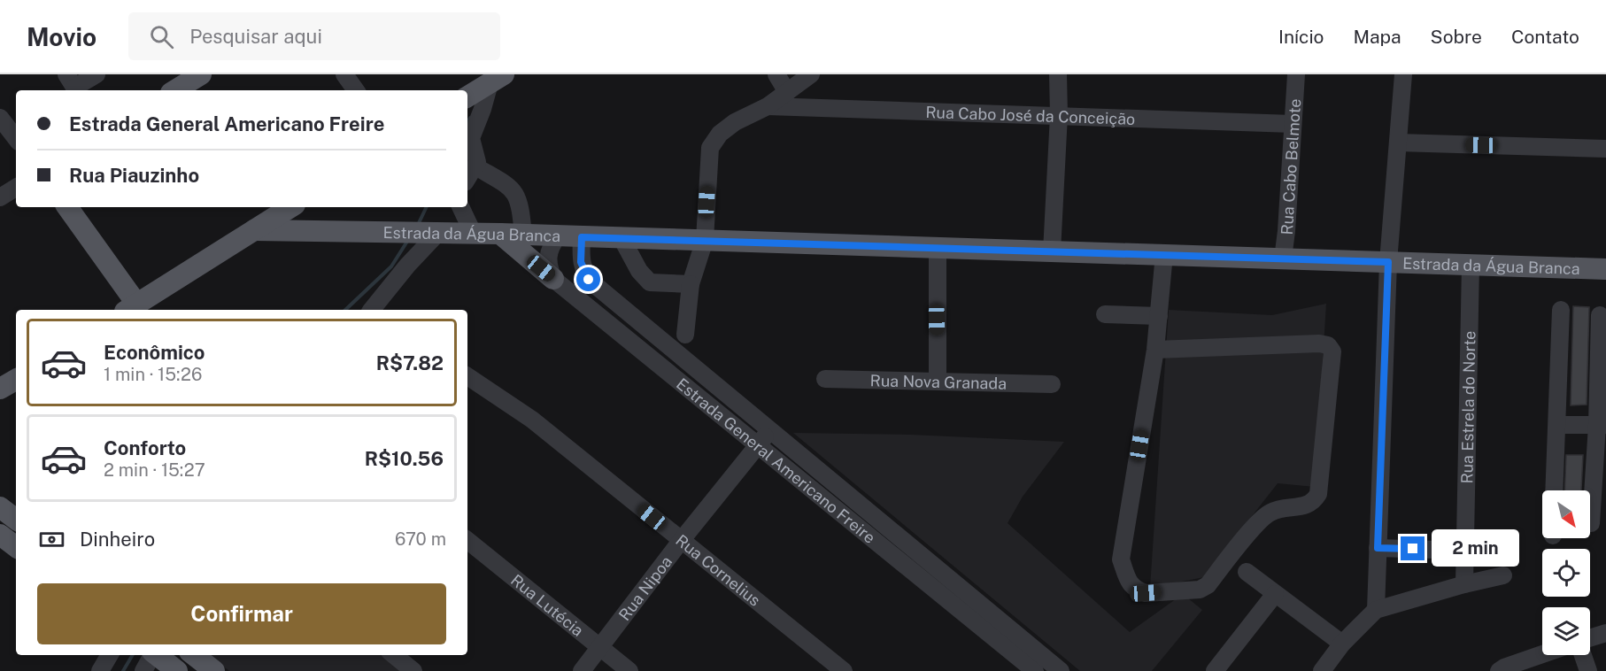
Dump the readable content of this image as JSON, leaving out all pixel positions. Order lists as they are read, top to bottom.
{
  "streets": {
    "main road": ["Estrada da Água Branca"],
    "street": [
      "Rua Cabo José da Conceição",
      "Rua Cabo Belmote",
      "Rua Nova Granada",
      "Rua Estrela do Norte",
      "Estrada General Americano Freire",
      "Rua Cornelius",
      "Rua Nipoa",
      "Rua Lutécia"
    ]
  },
  "crossings": [
    ["Rua Cabo José da Conceição", "Rua Cabo Belmote"],
    ["Rua Cabo Belmote", "Estrada da Água Branca"],
    ["Estrada da Água Branca", "Rua Estrela do Norte"],
    ["Estrada da Água Branca", "Estrada General Americano Freire"],
    ["Estrada General Americano Freire", "Rua Nipoa"],
    ["Rua Cornelius", "Rua Nipoa"],
    ["Rua Nipoa", "Rua Lutécia"]
  ],
  "north": "bottom right",
  "page": {
    "header": "Movio",
    "search": "Pesquisar aqui",
    "nav": [
      "Início",
      "Mapa",
      "Sobre",
      "Contato"
    ],
    "banner": ["Estrada General Americano Freire", "Rua Piauzinho"],
    "list": [
      {
        "name": "Econômico",
        "note": "1 min · 15:26",
        "value": "R$7.82"
      },
      {
        "name": "Conforto",
        "note": "2 min · 15:27",
        "value": "R$10.56"
      }
    ],
    "pay": ["Dinheiro", "670 m"],
    "bubble": "2 min",
    "buttons": "Confirmar"
  }
}
